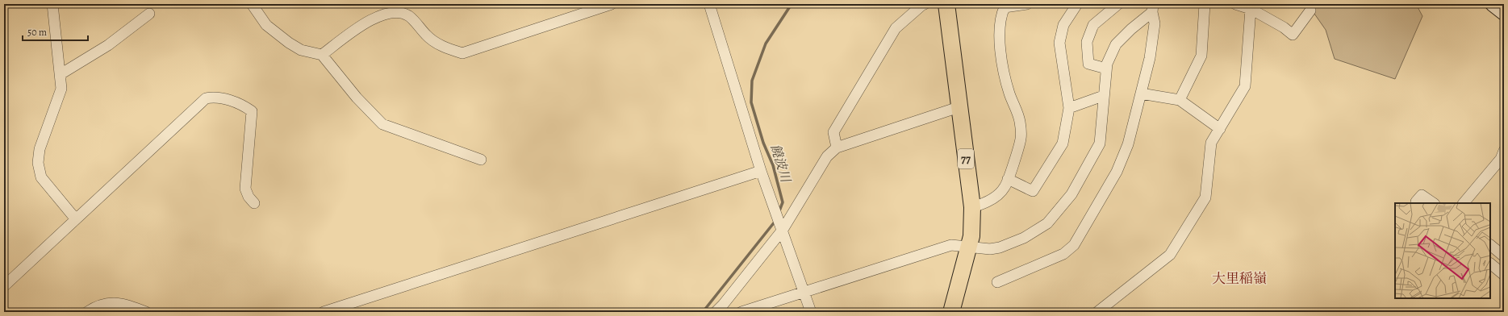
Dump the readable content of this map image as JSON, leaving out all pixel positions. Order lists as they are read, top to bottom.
{
  "streets": {
    "main road": ["77"]
  },
  "districts": ["大里稲嶺"],
  "water": ["饒波川"],
  "scale_bar": "50 m"
}
